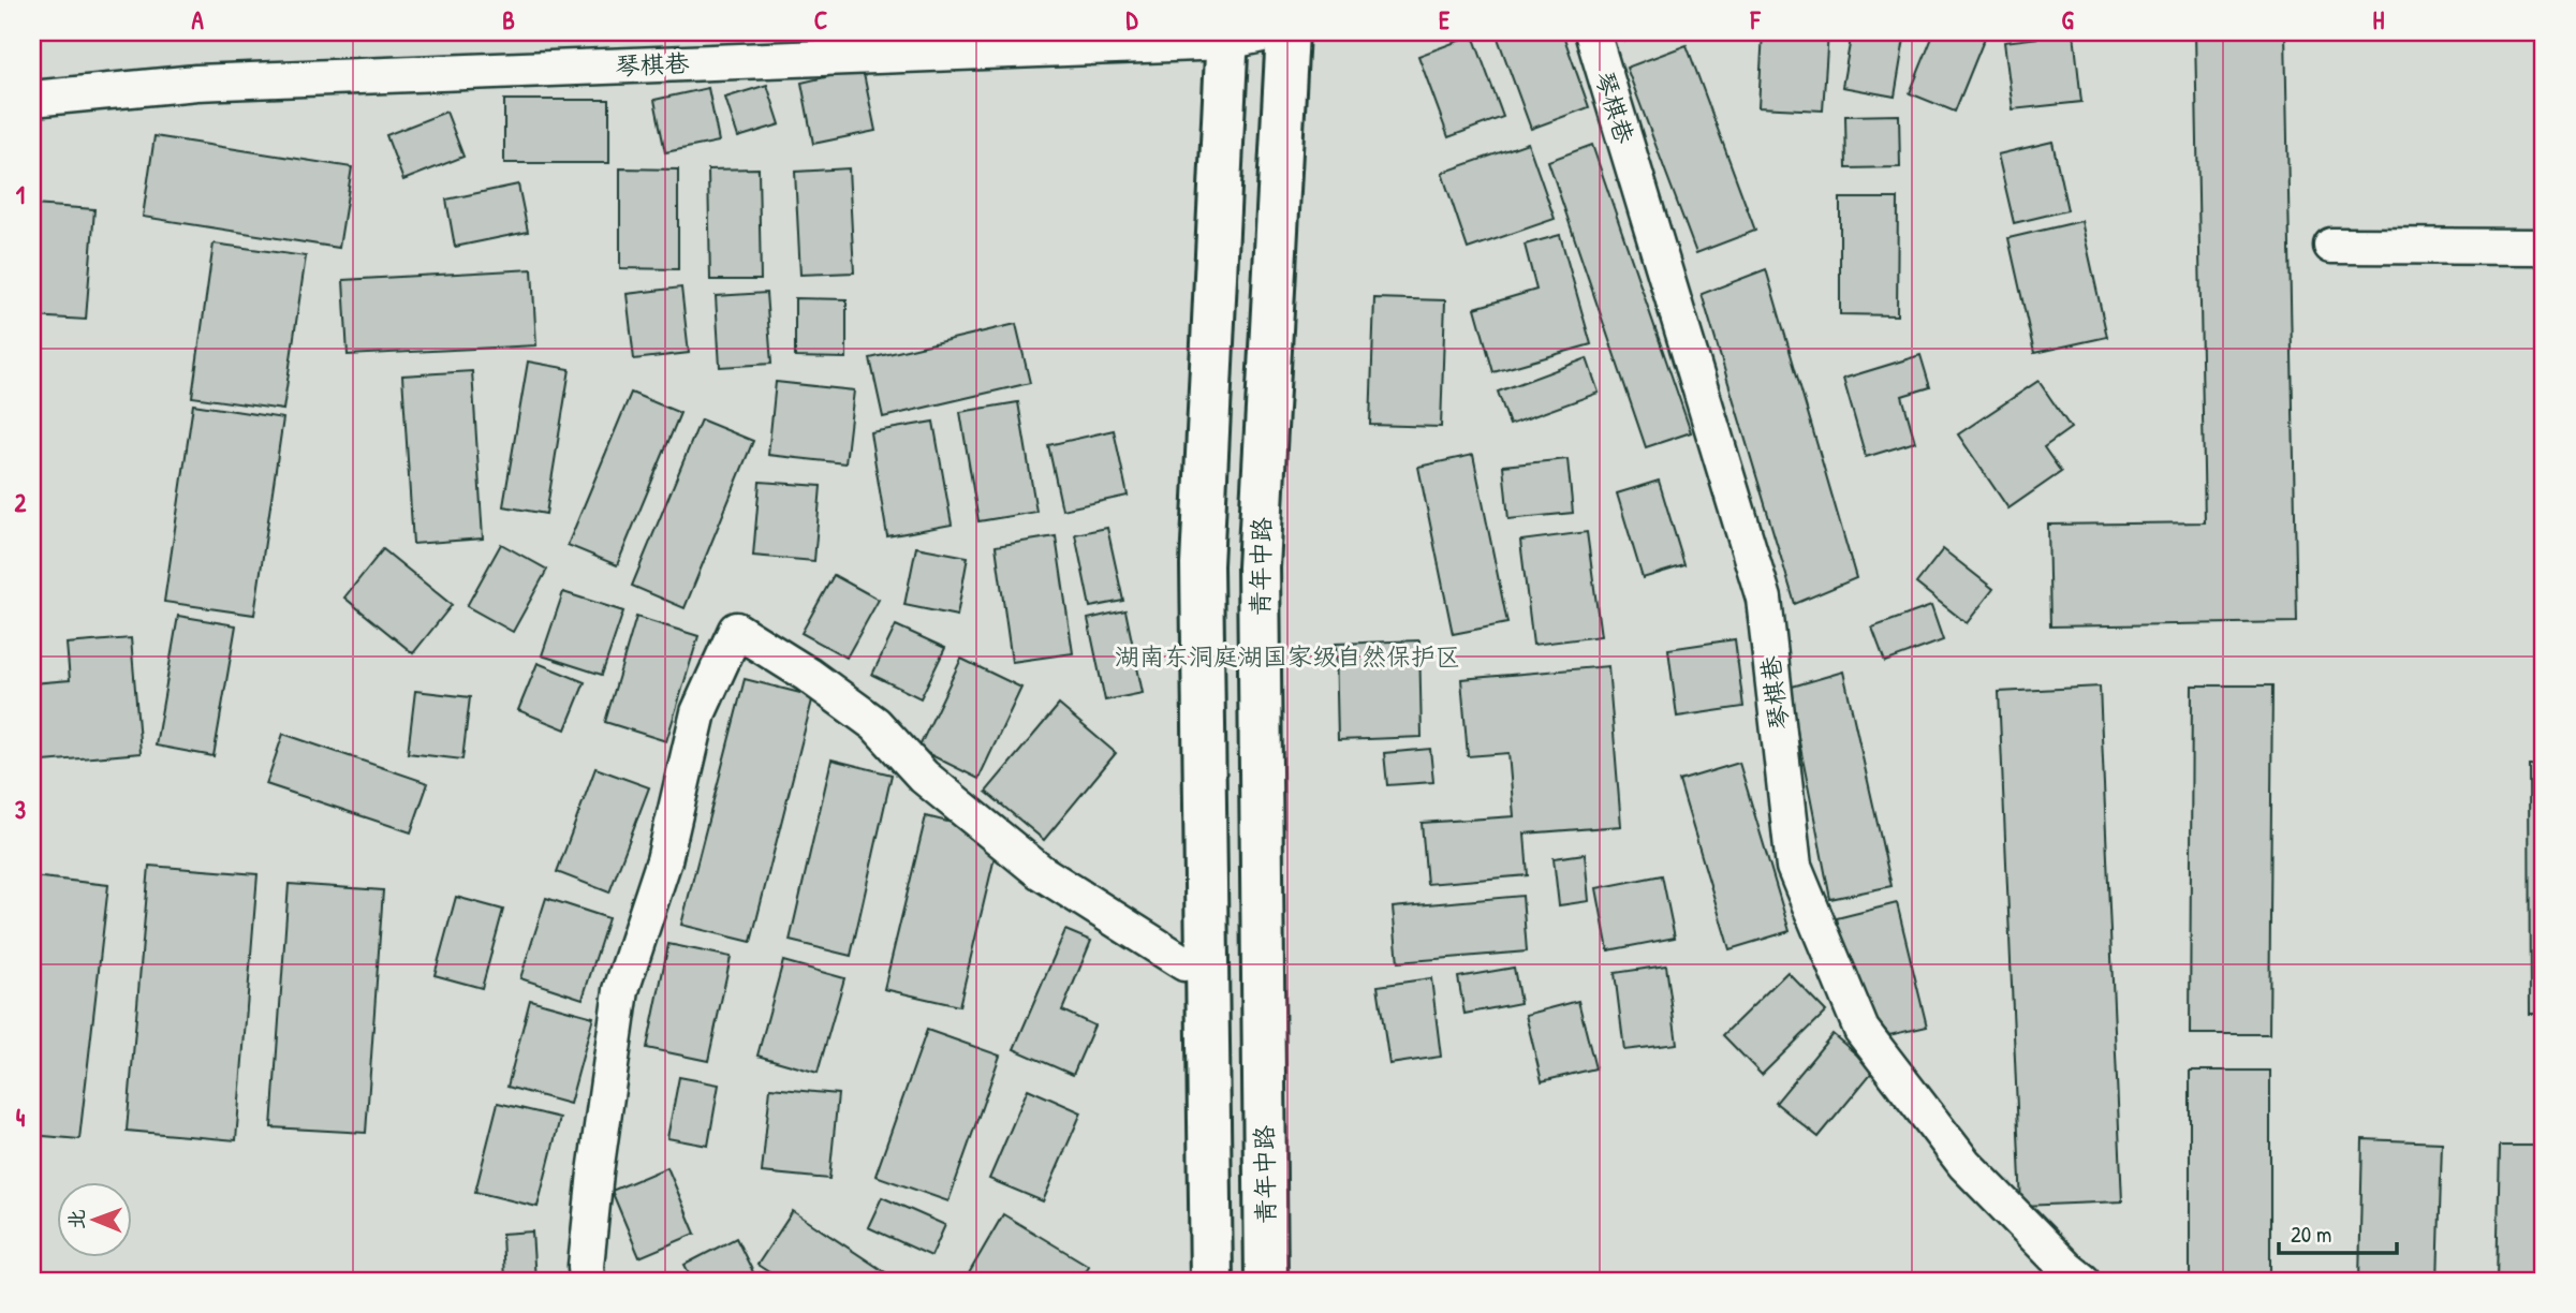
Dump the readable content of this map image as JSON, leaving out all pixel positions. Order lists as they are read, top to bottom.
{
  "streets": {
    "main road": ["青年中路"],
    "street": ["琴棋巷"]
  },
  "parks": ["湖南东洞庭湖国家级自然保护区"],
  "scale_bar": "20 m",
  "north": "left",
  "grid": {
    "columns": [
      "A",
      "B",
      "C",
      "D",
      "E",
      "F",
      "G",
      "H"
    ],
    "rows": [
      "1",
      "2",
      "3",
      "4"
    ]
  }
}
